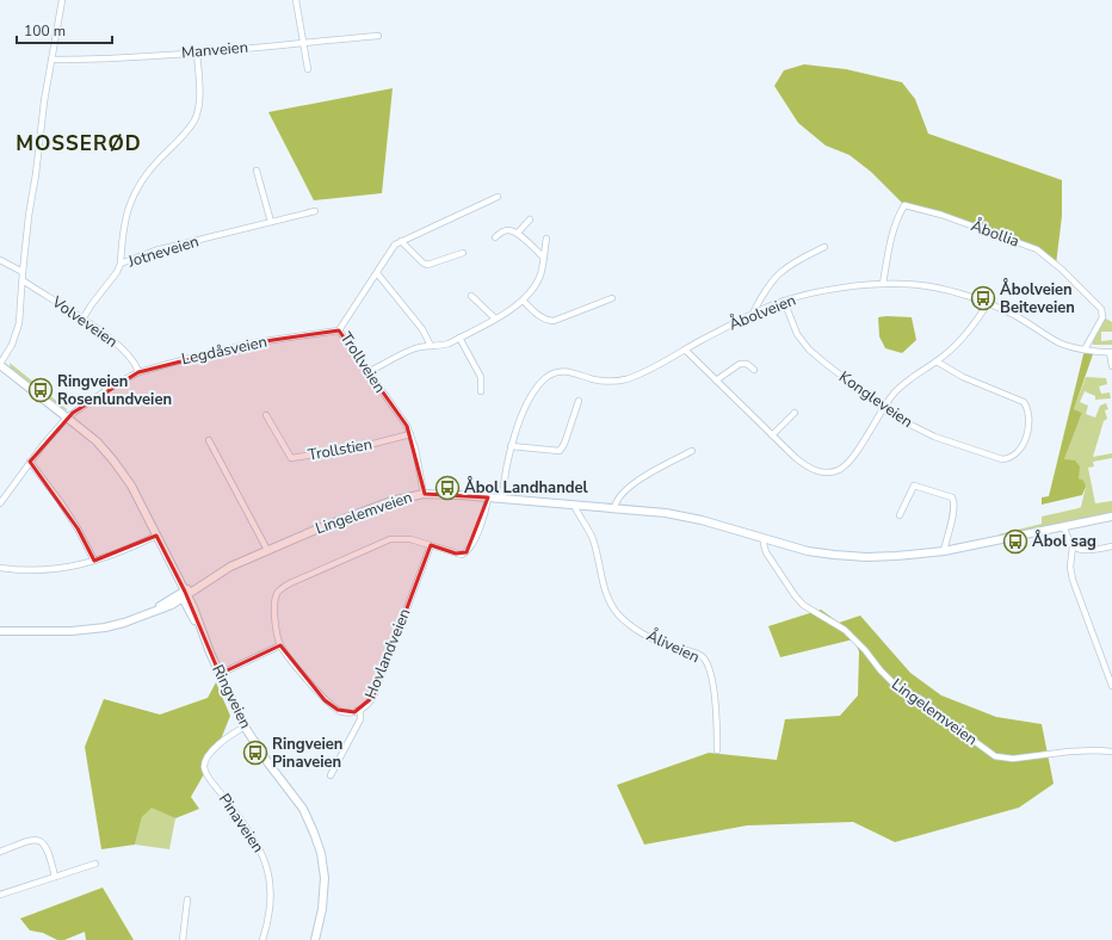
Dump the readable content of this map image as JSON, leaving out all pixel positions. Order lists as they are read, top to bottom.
{
  "streets": {
    "main road": ["Lingelemveien", "Ringveien"],
    "street": [
      "Manveien",
      "Åbollia",
      "Jotneveien",
      "Åbolveien",
      "Volveveien",
      "Legdåsveien",
      "Trollveien",
      "Kongleveien",
      "Trollstien",
      "Åliveien",
      "Hovlandveien",
      "Pinaveien"
    ]
  },
  "crossings": [
    ["Åbollia", "Åbolveien"],
    ["Jotneveien", "Volveveien"],
    ["Åbolveien", "Kongleveien"],
    ["Åbolveien", "Lingelemveien"],
    ["Volveveien", "Legdåsveien"],
    ["Legdåsveien", "Trollveien"],
    ["Legdåsveien", "Ringveien"],
    ["Trollveien", "Trollstien"],
    ["Trollveien", "Lingelemveien"],
    ["Lingelemveien", "Åliveien"],
    ["Lingelemveien", "Hovlandveien"],
    ["Lingelemveien", "Ringveien"],
    ["Ringveien", "Pinaveien"]
  ],
  "districts": ["MOSSERØD"],
  "places": {
    "bus stop": [
      "Åbolveien Beiteveien",
      "Ringveien Rosenlundveien",
      "Åbol Landhandel",
      "Åbol sag",
      "Ringveien Pinaveien"
    ]
  },
  "scale_bar": "100 m"
}
